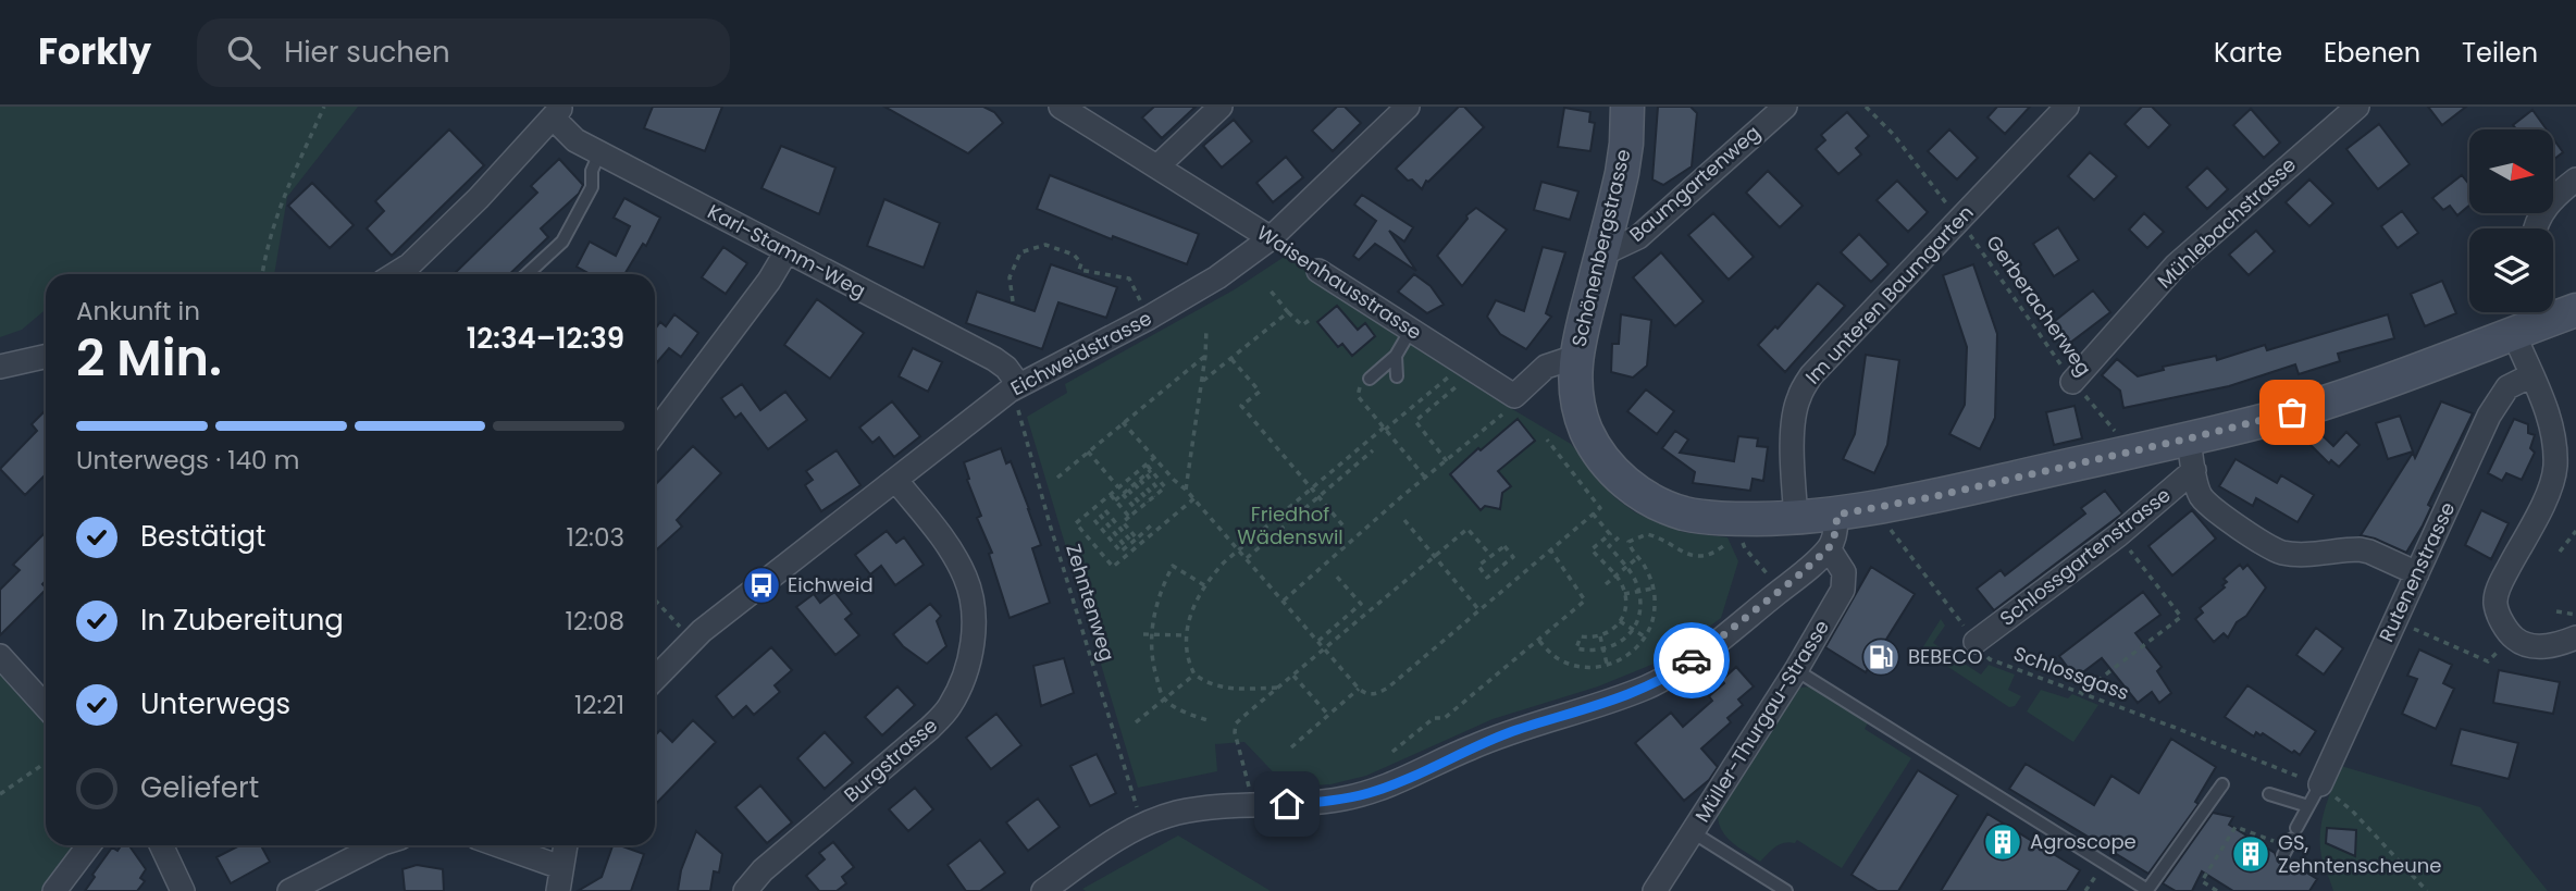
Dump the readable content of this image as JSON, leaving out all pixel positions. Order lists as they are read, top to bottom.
{
  "streets": {
    "street": [
      "Baumgartenweg",
      "Mühlebachstrasse",
      "Schönenbergstrasse",
      "Karl-Stamm-Weg",
      "Waisenhausstrasse",
      "Im unteren Baumgarten",
      "Eichweidstrasse",
      "Schlossgartenstrasse",
      "Rutenenstrasse",
      "Müller-Thurgau-Strasse",
      "Burgstrasse"
    ],
    "path": ["Gerberacherweg", "Zehntenweg", "Schlossgass"]
  },
  "crossings": [
    ["Baumgartenweg", "Schönenbergstrasse"],
    ["Mühlebachstrasse", "Gerberacherweg"],
    ["Schönenbergstrasse", "Im unteren Baumgarten"],
    ["Schönenbergstrasse", "Gerberacherweg"],
    ["Schönenbergstrasse", "Schlossgartenstrasse"],
    ["Schönenbergstrasse", "Schlossgass"],
    ["Karl-Stamm-Weg", "Eichweidstrasse"],
    ["Karl-Stamm-Weg", "Zehntenweg"],
    ["Waisenhausstrasse", "Eichweidstrasse"],
    ["Im unteren Baumgarten", "Gerberacherweg"],
    ["Eichweidstrasse", "Zehntenweg"],
    ["Eichweidstrasse", "Burgstrasse"],
    ["Schlossgartenstrasse", "Schlossgass"],
    ["Rutenenstrasse", "Schlossgass"]
  ],
  "parks": ["Friedhof Wädenswil"],
  "places": {
    "bus stop": ["Eichweid"],
    "fuel station": ["BEBECO"],
    "building": ["Agroscope", "GS, Zehntenscheune"]
  },
  "north": "right",
  "page": {
    "header": "Forkly",
    "search": "Hier suchen",
    "nav": ["Karte", "Ebenen", "Teilen"],
    "heading": ["2 Min.", "Ankunft in", "12:34–12:39"],
    "bar": "Unterwegs · 140 m",
    "list": [
      ["Bestätigt", "12:03"],
      ["In Zubereitung", "12:08"],
      ["Unterwegs", "12:21"],
      "Geliefert"
    ]
  }
}
